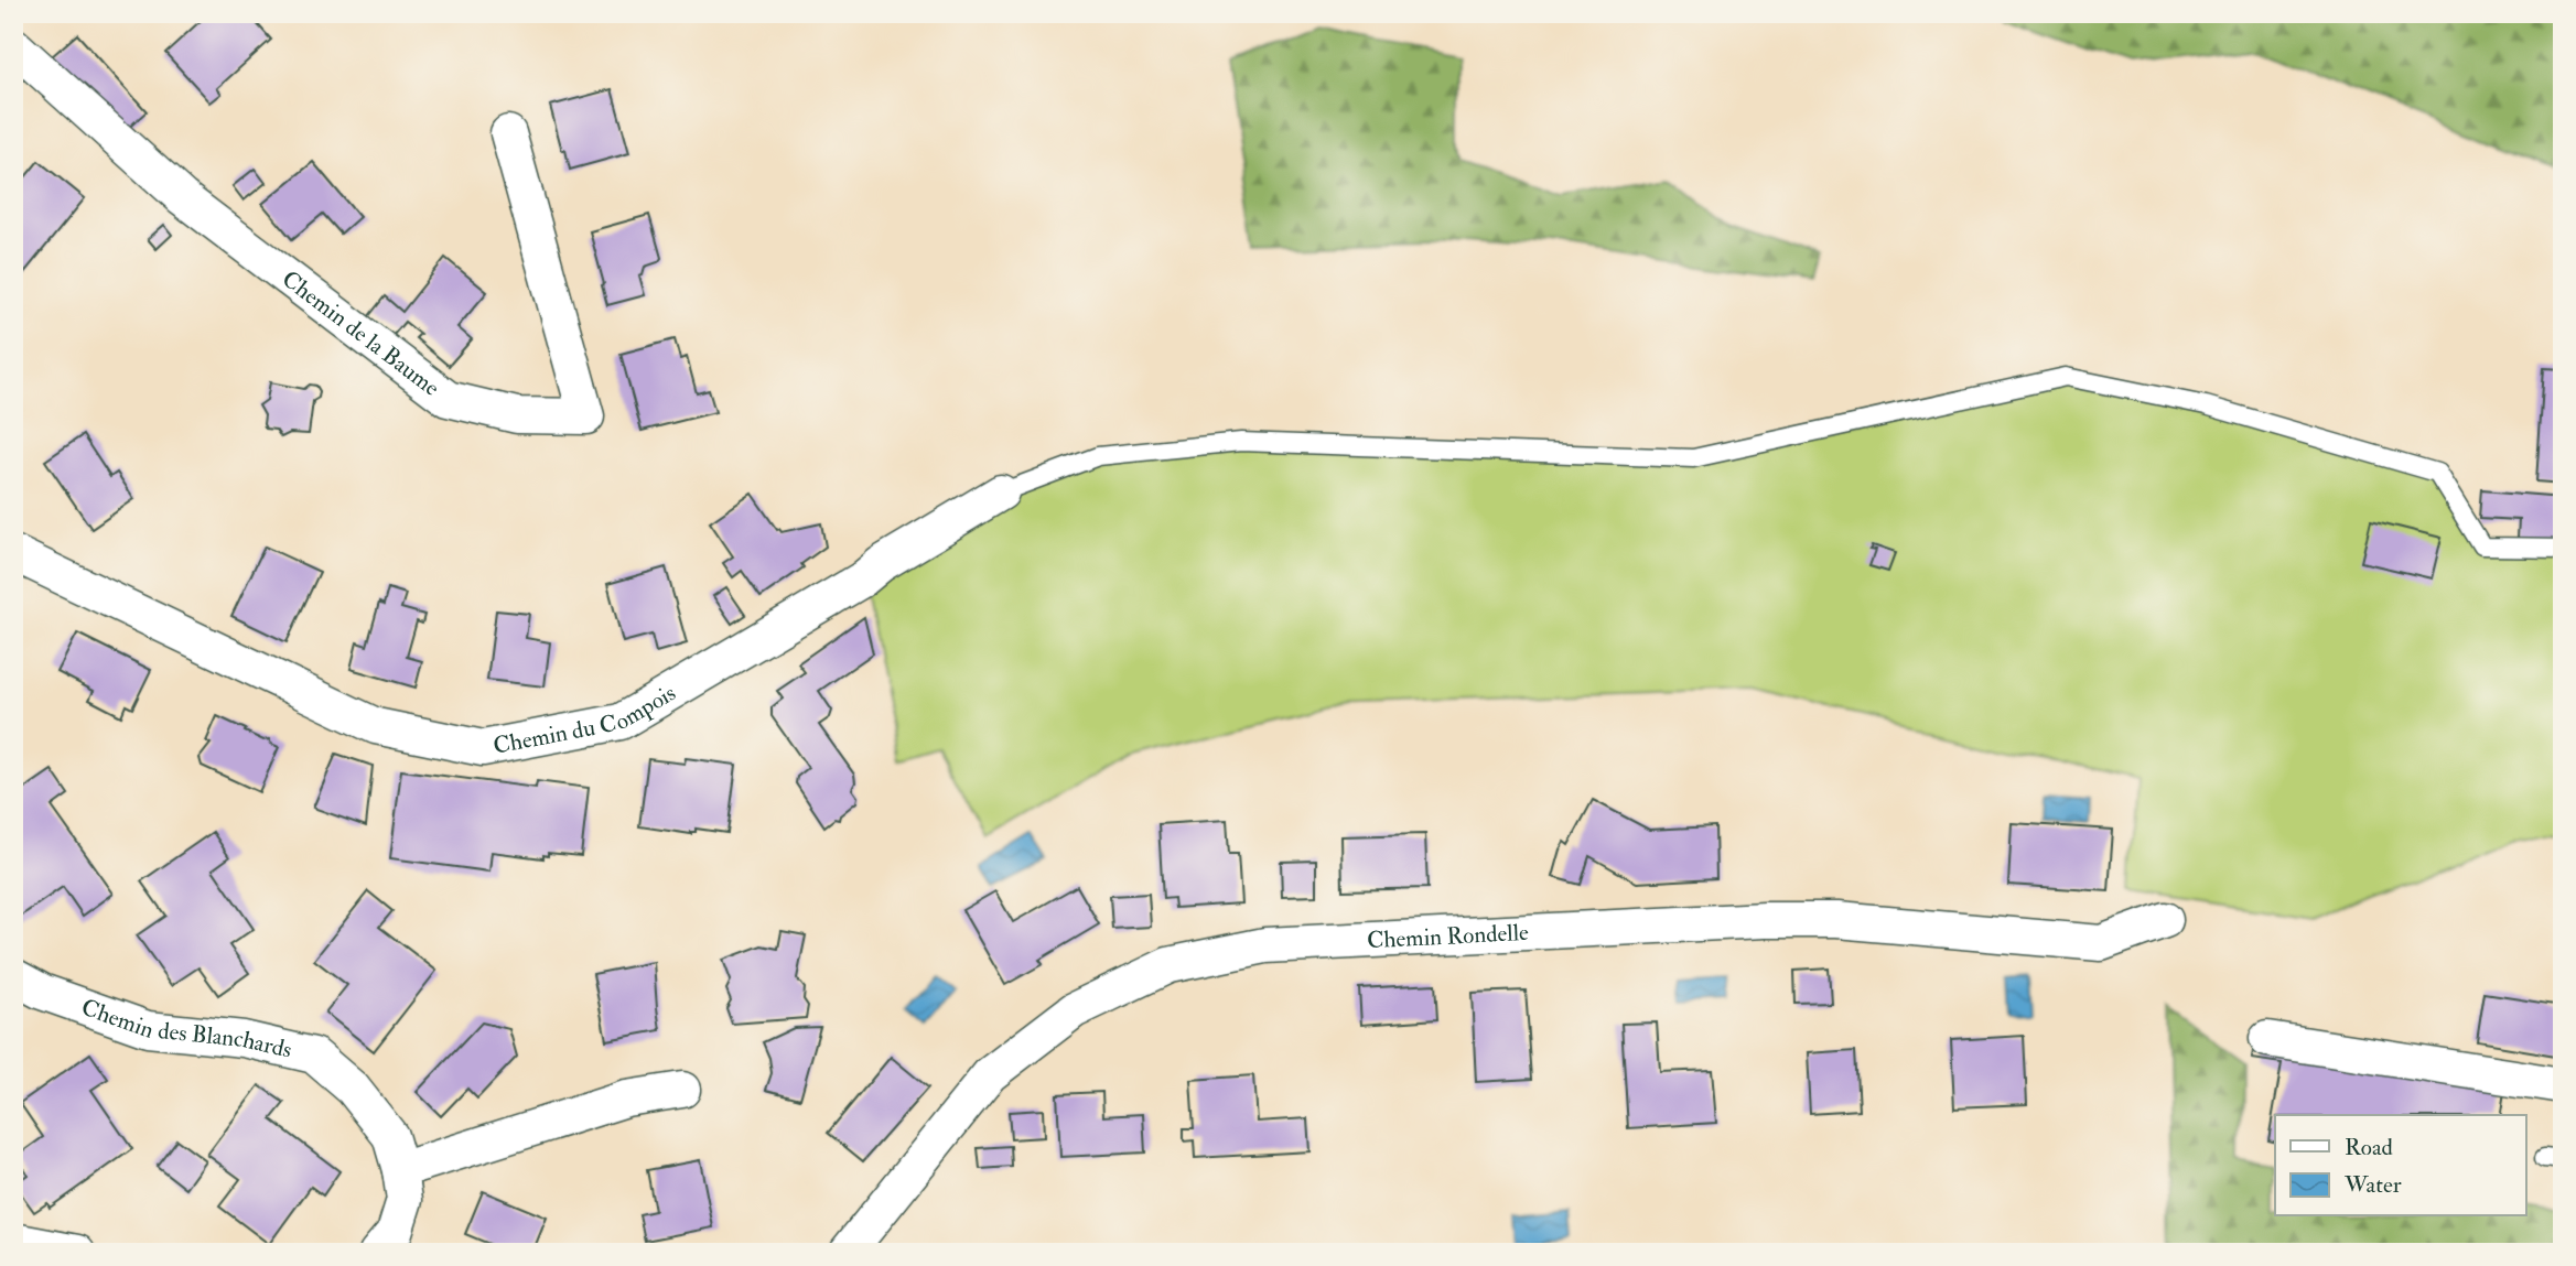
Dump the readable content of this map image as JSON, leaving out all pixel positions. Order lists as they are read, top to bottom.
{
  "streets": {
    "street": [
      "Chemin de la Baume",
      "Chemin du Compois",
      "Chemin Rondelle",
      "Chemin des Blanchards"
    ]
  },
  "legend": ["Road", "Water"]
}
